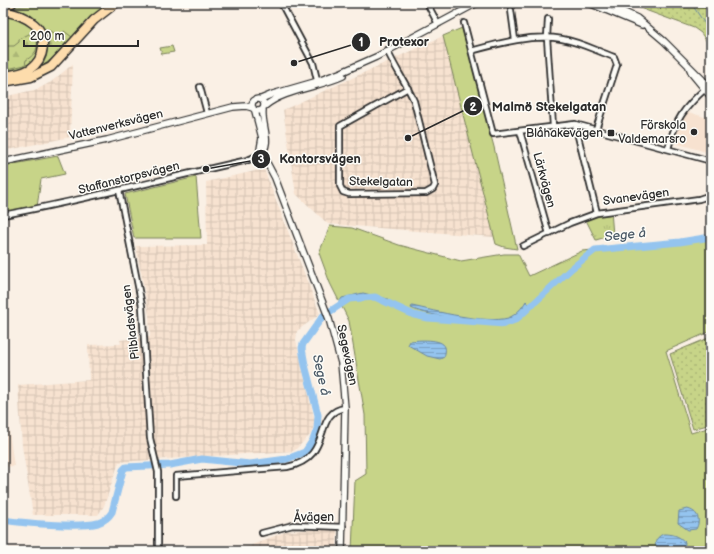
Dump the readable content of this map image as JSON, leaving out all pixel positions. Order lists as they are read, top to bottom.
{
  "streets": {
    "street": [
      "Vattenverksvägen",
      "Staffanstorpsvägen",
      "Lärkvägen",
      "Stekelgatan",
      "Svanevägen",
      "Pilbladsvägen",
      "Segevägen",
      "Åvägen"
    ]
  },
  "crossings": [
    ["Staffanstorpsvägen", "Pilbladsvägen"],
    ["Staffanstorpsvägen", "Segevägen"],
    ["Lärkvägen", "Svanevägen"],
    ["Segevägen", "Åvägen"]
  ],
  "water": ["Sege å"],
  "places": {
    "other": [
      "Protexor",
      "Förskola Valdemarsro",
      "Malmö Stekelgatan",
      "Kontorsvägen"
    ],
    "transit": ["Blåhakevägen"]
  },
  "scale_bar": "200 m"
}
